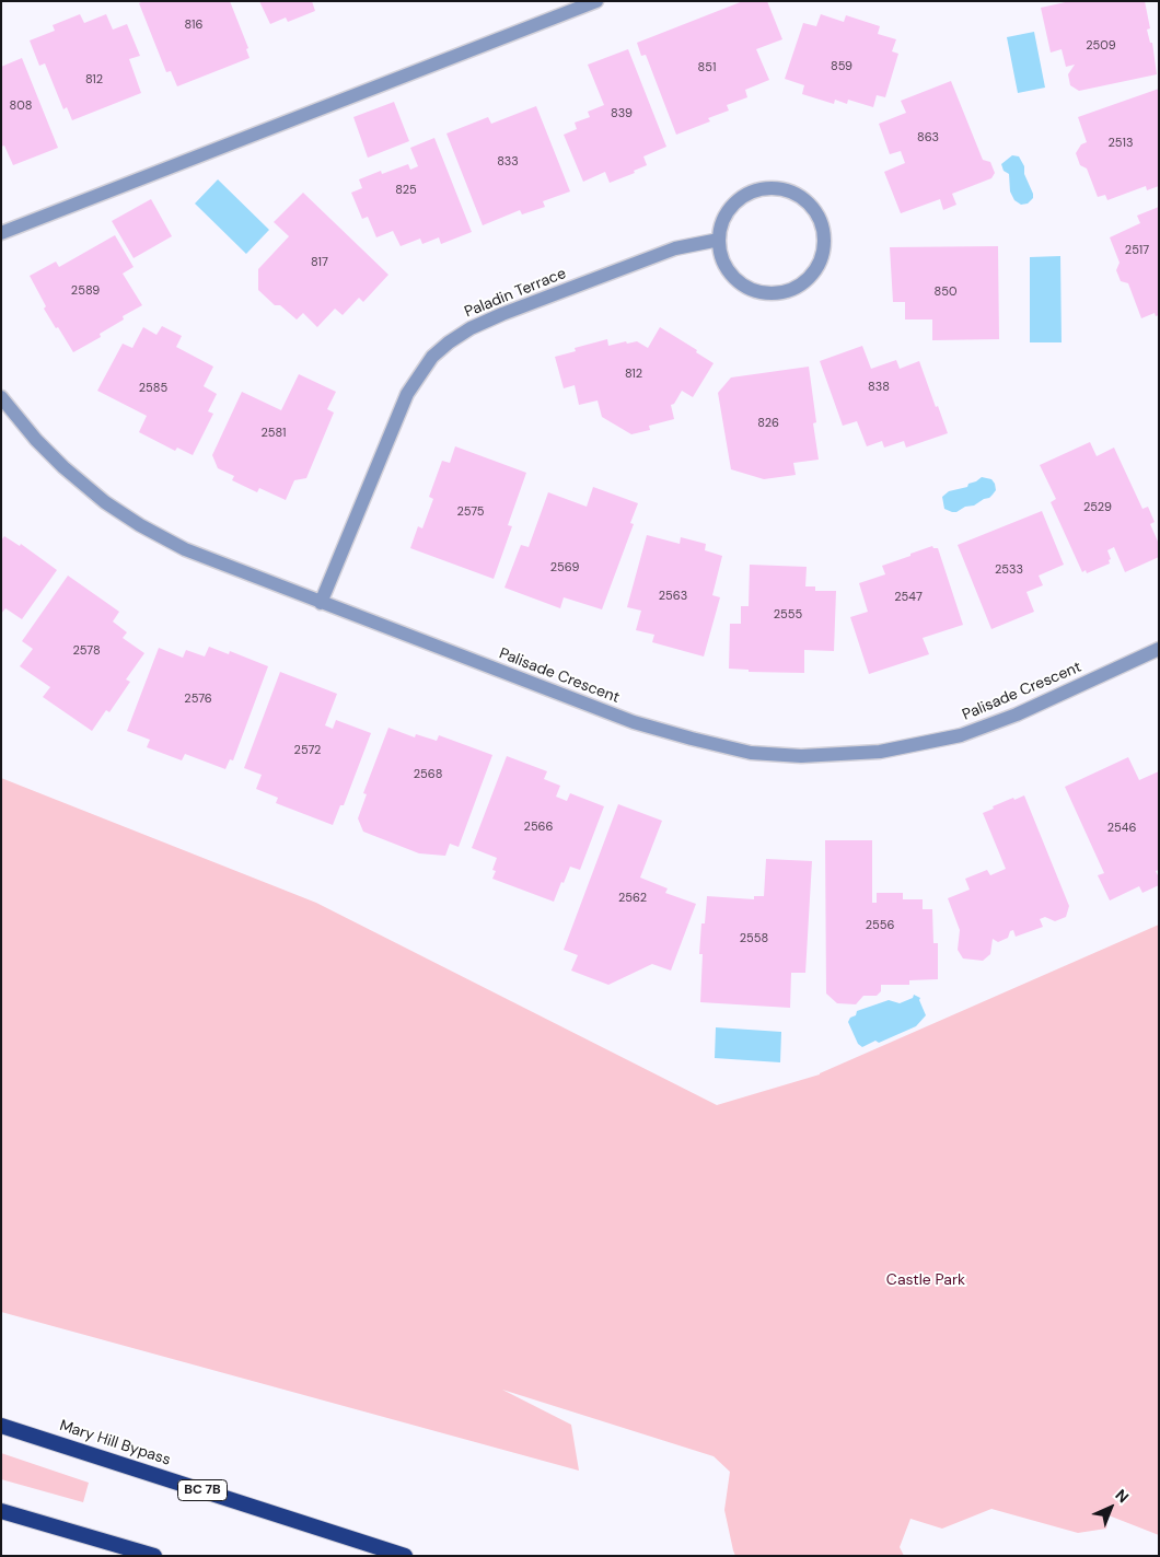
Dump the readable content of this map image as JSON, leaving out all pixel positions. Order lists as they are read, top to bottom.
{
  "streets": {
    "highway": ["Mary Hill Bypass", "BC 7B"],
    "street": ["Paladin Terrace", "Palisade Crescent"]
  },
  "crossings": [
    ["Paladin Terrace", "Palisade Crescent"]
  ],
  "parks": ["Castle Park"],
  "house_numbers": [
    "816",
    "2509",
    "859",
    "851",
    "812",
    "808",
    "839",
    "863",
    "2513",
    "833",
    "825",
    "2517",
    "817",
    "2589",
    "850",
    "812",
    "838",
    "2585",
    "826",
    "2581",
    "2529",
    "2575",
    "2569",
    "2533",
    "2563",
    "2547",
    "2555",
    "2578",
    "2576",
    "2572",
    "2568",
    "2566",
    "2546",
    "2562",
    "2556",
    "2558"
  ],
  "north": "top right"
}
